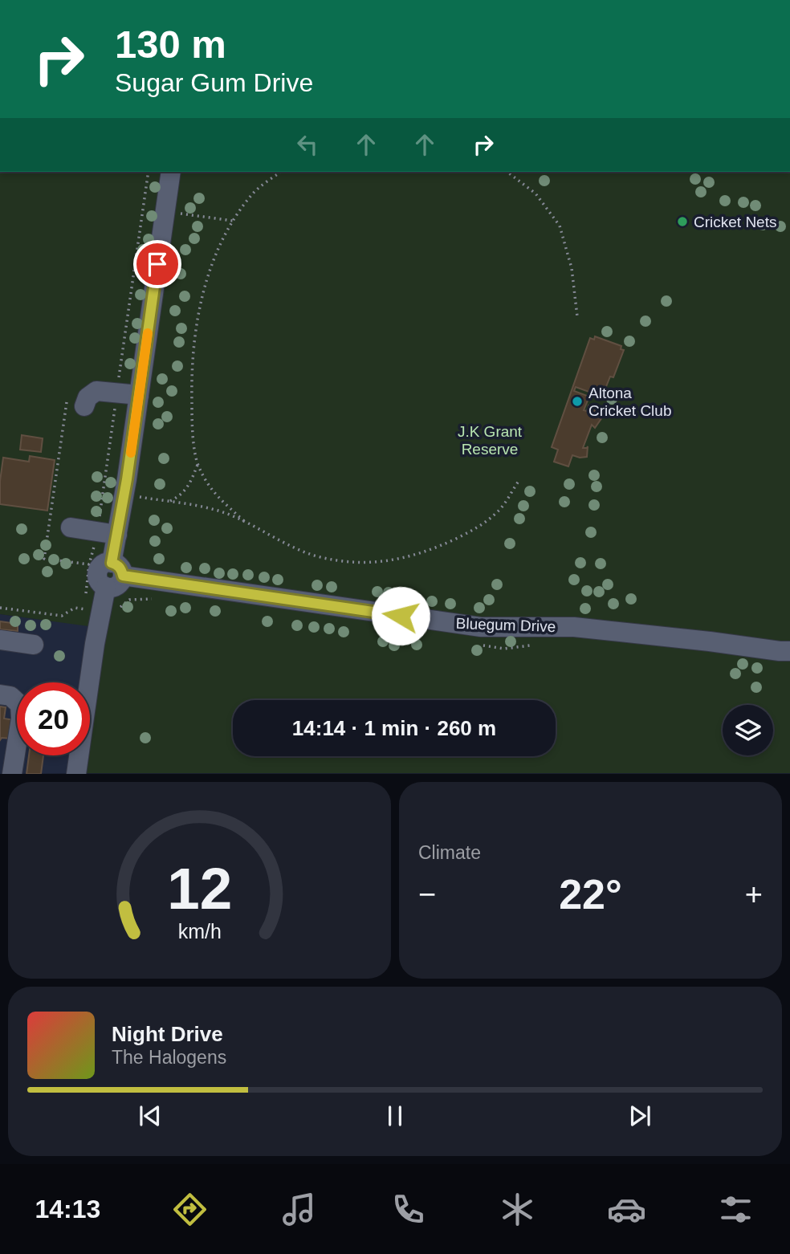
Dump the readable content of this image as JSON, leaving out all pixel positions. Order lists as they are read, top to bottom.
{
  "streets": {
    "lane": ["Bluegum Drive"]
  },
  "parks": ["J.K Grant Reserve"],
  "places": ["Cricket Nets", "Altona Cricket Club"],
  "page": {
    "turn": ["130 m", "Sugar Gum Drive"],
    "limit": "20",
    "trip": "14:14 · 1 min · 260 m",
    "tile": "Climate",
    "heat": ["−", "22°", "+"],
    "song": ["Night Drive", "The Halogens"],
    "tabs": "14:13",
    "gauge": ["12", "km/h"]
  }
}
